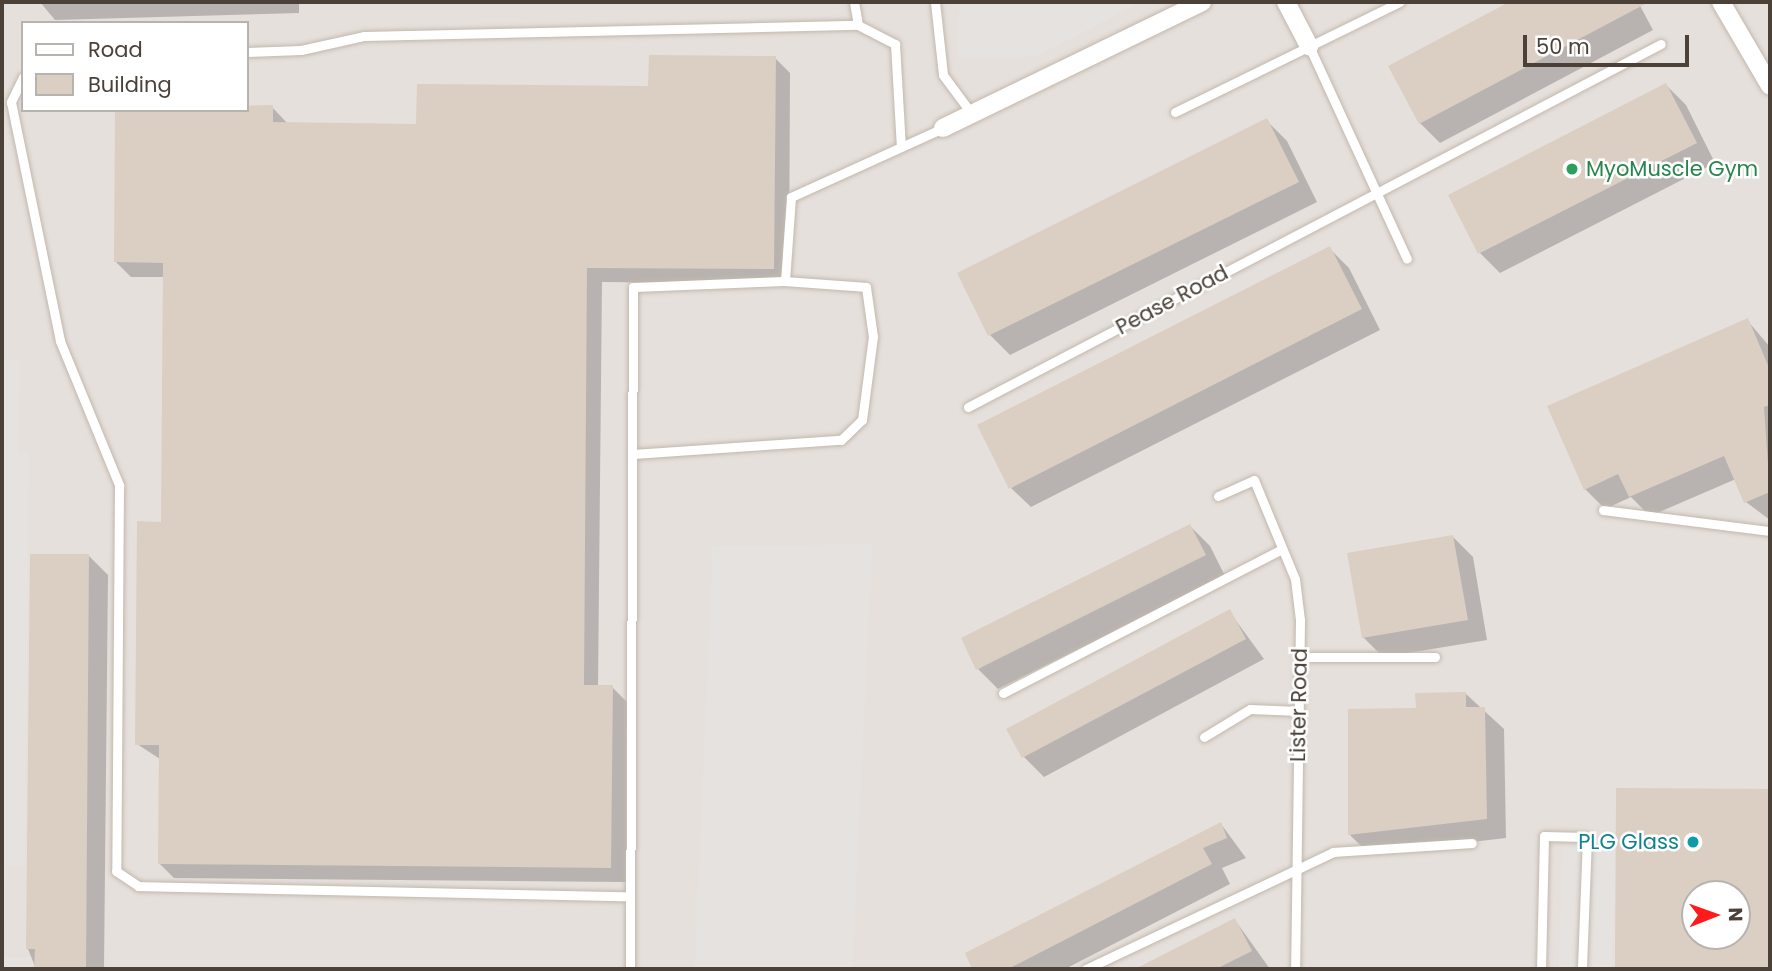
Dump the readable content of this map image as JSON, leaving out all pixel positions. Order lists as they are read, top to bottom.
{
  "streets": {
    "lane": ["Pease Road", "Lister Road"]
  },
  "places": ["MyoMuscle Gym", "PLG Glass"],
  "legend": ["Road", "Building"],
  "scale_bar": "50 m",
  "north": "right"
}
